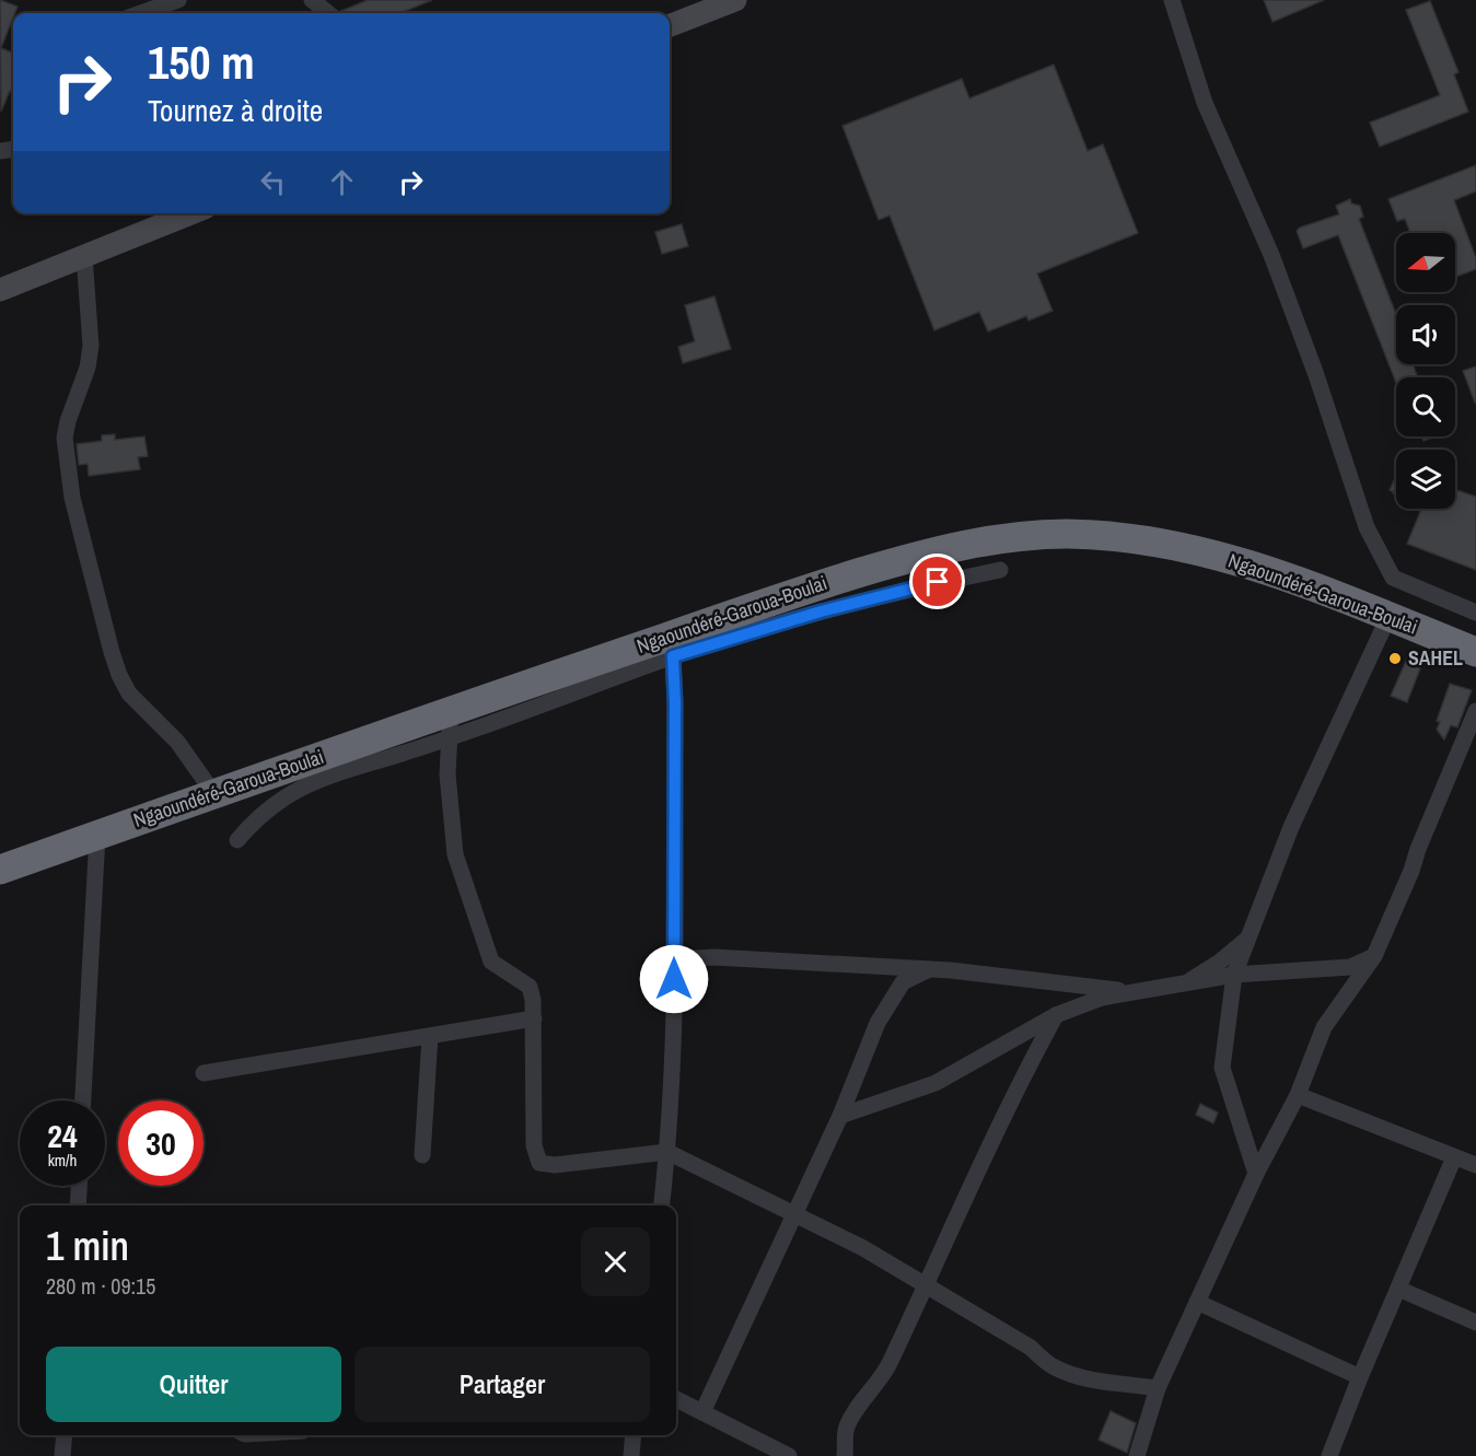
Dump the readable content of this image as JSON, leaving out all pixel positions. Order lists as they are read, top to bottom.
{
  "streets": {
    "highway": ["Ngaoundéré-Garoua-Boulai"]
  },
  "places": ["SAHEL"],
  "north": "left",
  "page": {
    "turn": ["150 m", "Tournez à droite"],
    "speed": "24 km/h",
    "limit": "30",
    "heading": ["1 min", "280 m · 09:15"],
    "buttons": ["Quitter", "Partager"]
  }
}
